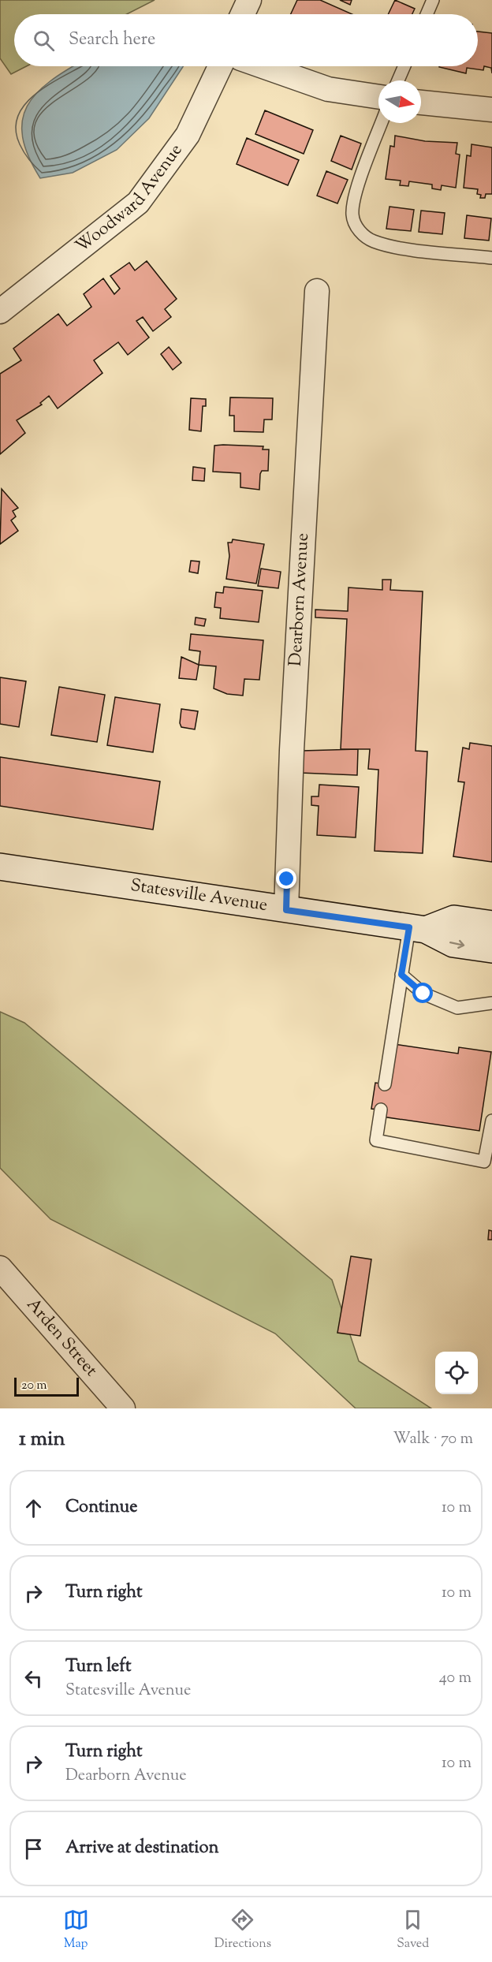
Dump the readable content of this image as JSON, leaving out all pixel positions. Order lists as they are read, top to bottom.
{
  "streets": {
    "main road": ["Statesville Avenue"],
    "street": ["Woodward Avenue", "Dearborn Avenue", "Arden Street"]
  },
  "crossings": [
    ["Dearborn Avenue", "Statesville Avenue"]
  ],
  "scale_bar": "20 m",
  "north": "right",
  "page": {
    "search": "Search here",
    "scale": "20 m",
    "heading": ["1 min", "Walk · 70 m"],
    "list": [
      ["Continue", "10 m"],
      ["Turn right", "10 m"],
      ["Turn left", "Statesville Avenue", "40 m"],
      ["Turn right", "Dearborn Avenue", "10 m"],
      "Arrive at destination"
    ],
    "nav": ["Map", "Directions", "Saved"]
  }
}
